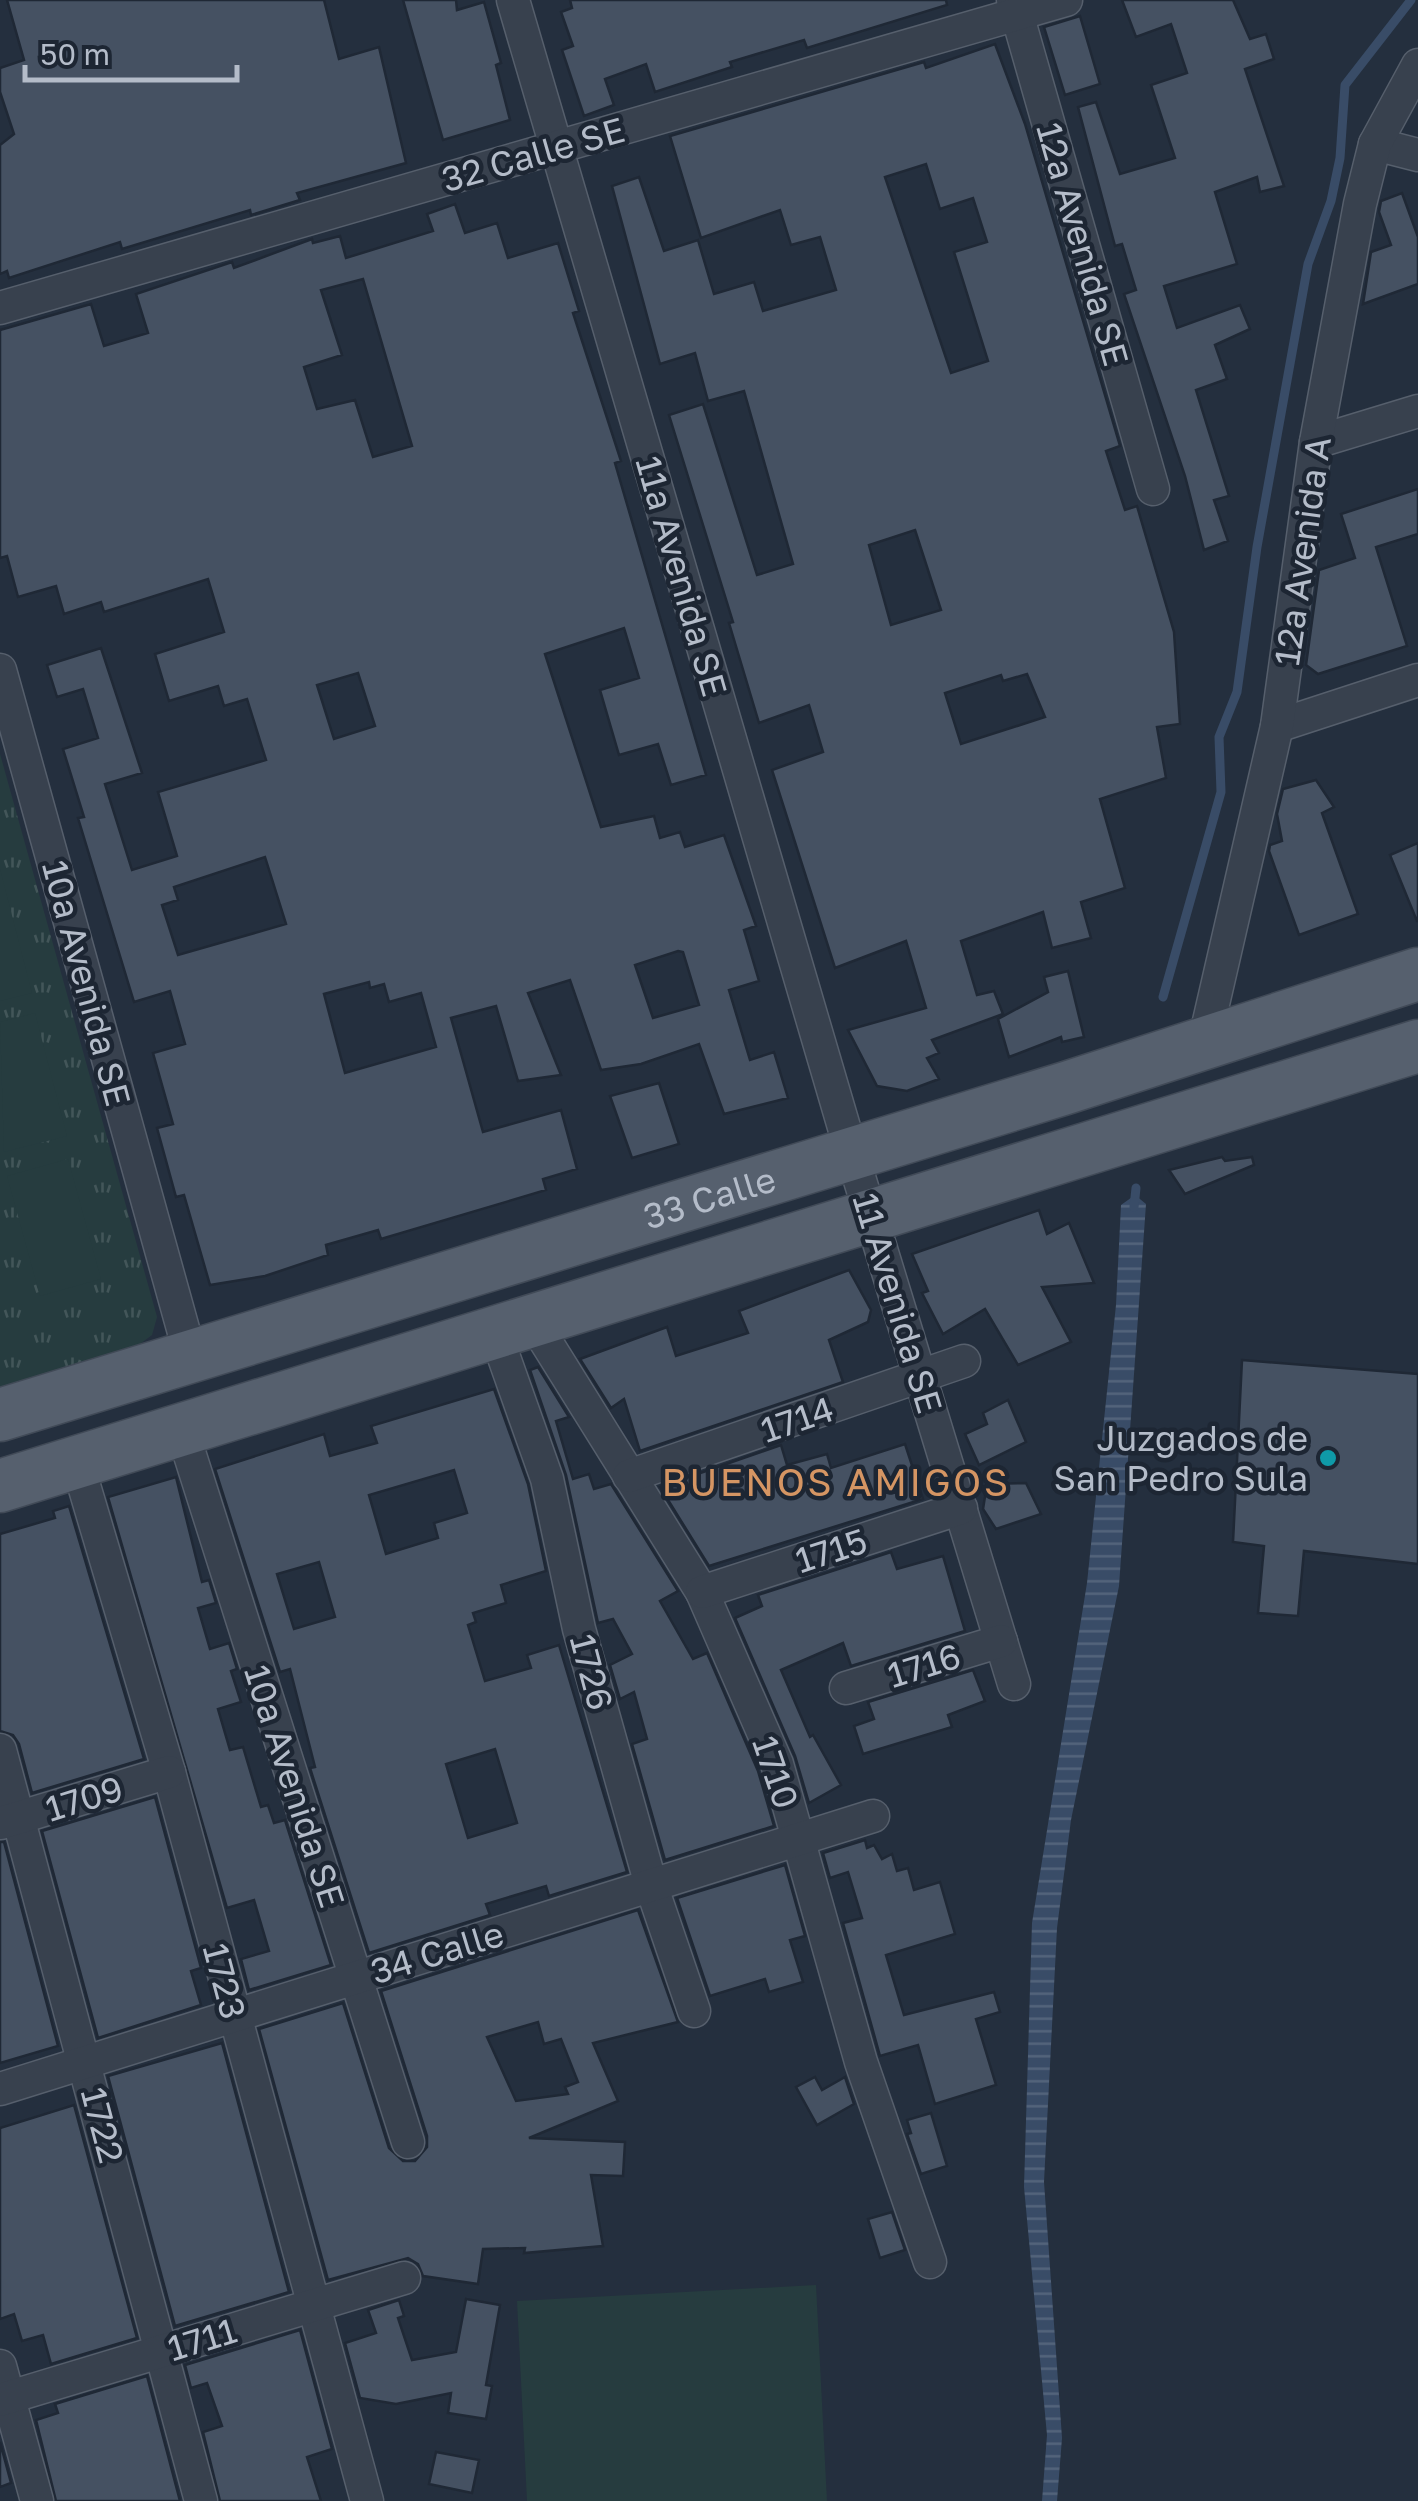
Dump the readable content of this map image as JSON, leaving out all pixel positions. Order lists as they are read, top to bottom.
{
  "streets": {
    "main road": ["33 Calle"],
    "street": [
      "32 Calle SE",
      "12a Avenida SE",
      "12a Avenida A",
      "11a Avenida SE",
      "10a Avenida SE",
      "11 Avenida SE",
      "1714",
      "1715",
      "1716",
      "1726",
      "1710",
      "1709",
      "34 Calle",
      "1723",
      "1722",
      "1711"
    ]
  },
  "crossings": [
    ["32 Calle SE", "12a Avenida SE"],
    ["32 Calle SE", "11a Avenida SE"],
    ["12a Avenida A", "33 Calle"],
    ["11a Avenida SE", "33 Calle"],
    ["11a Avenida SE", "11 Avenida SE"],
    ["10a Avenida SE", "33 Calle"],
    ["10a Avenida SE", "34 Calle"],
    ["33 Calle", "11 Avenida SE"],
    ["33 Calle", "1726"],
    ["33 Calle", "1710"],
    ["33 Calle", "1723"],
    ["11 Avenida SE", "1714"],
    ["11 Avenida SE", "1715"],
    ["11 Avenida SE", "1716"],
    ["1714", "1710"],
    ["1715", "1710"],
    ["1726", "1710"],
    ["1726", "34 Calle"],
    ["1710", "34 Calle"],
    ["1709", "1723"],
    ["1709", "1722"],
    ["34 Calle", "1723"],
    ["34 Calle", "1722"],
    ["1723", "1711"],
    ["1722", "1711"]
  ],
  "districts": ["BUENOS AMIGOS"],
  "places": ["Juzgados de San Pedro Sula"],
  "scale_bar": "50 m"
}
